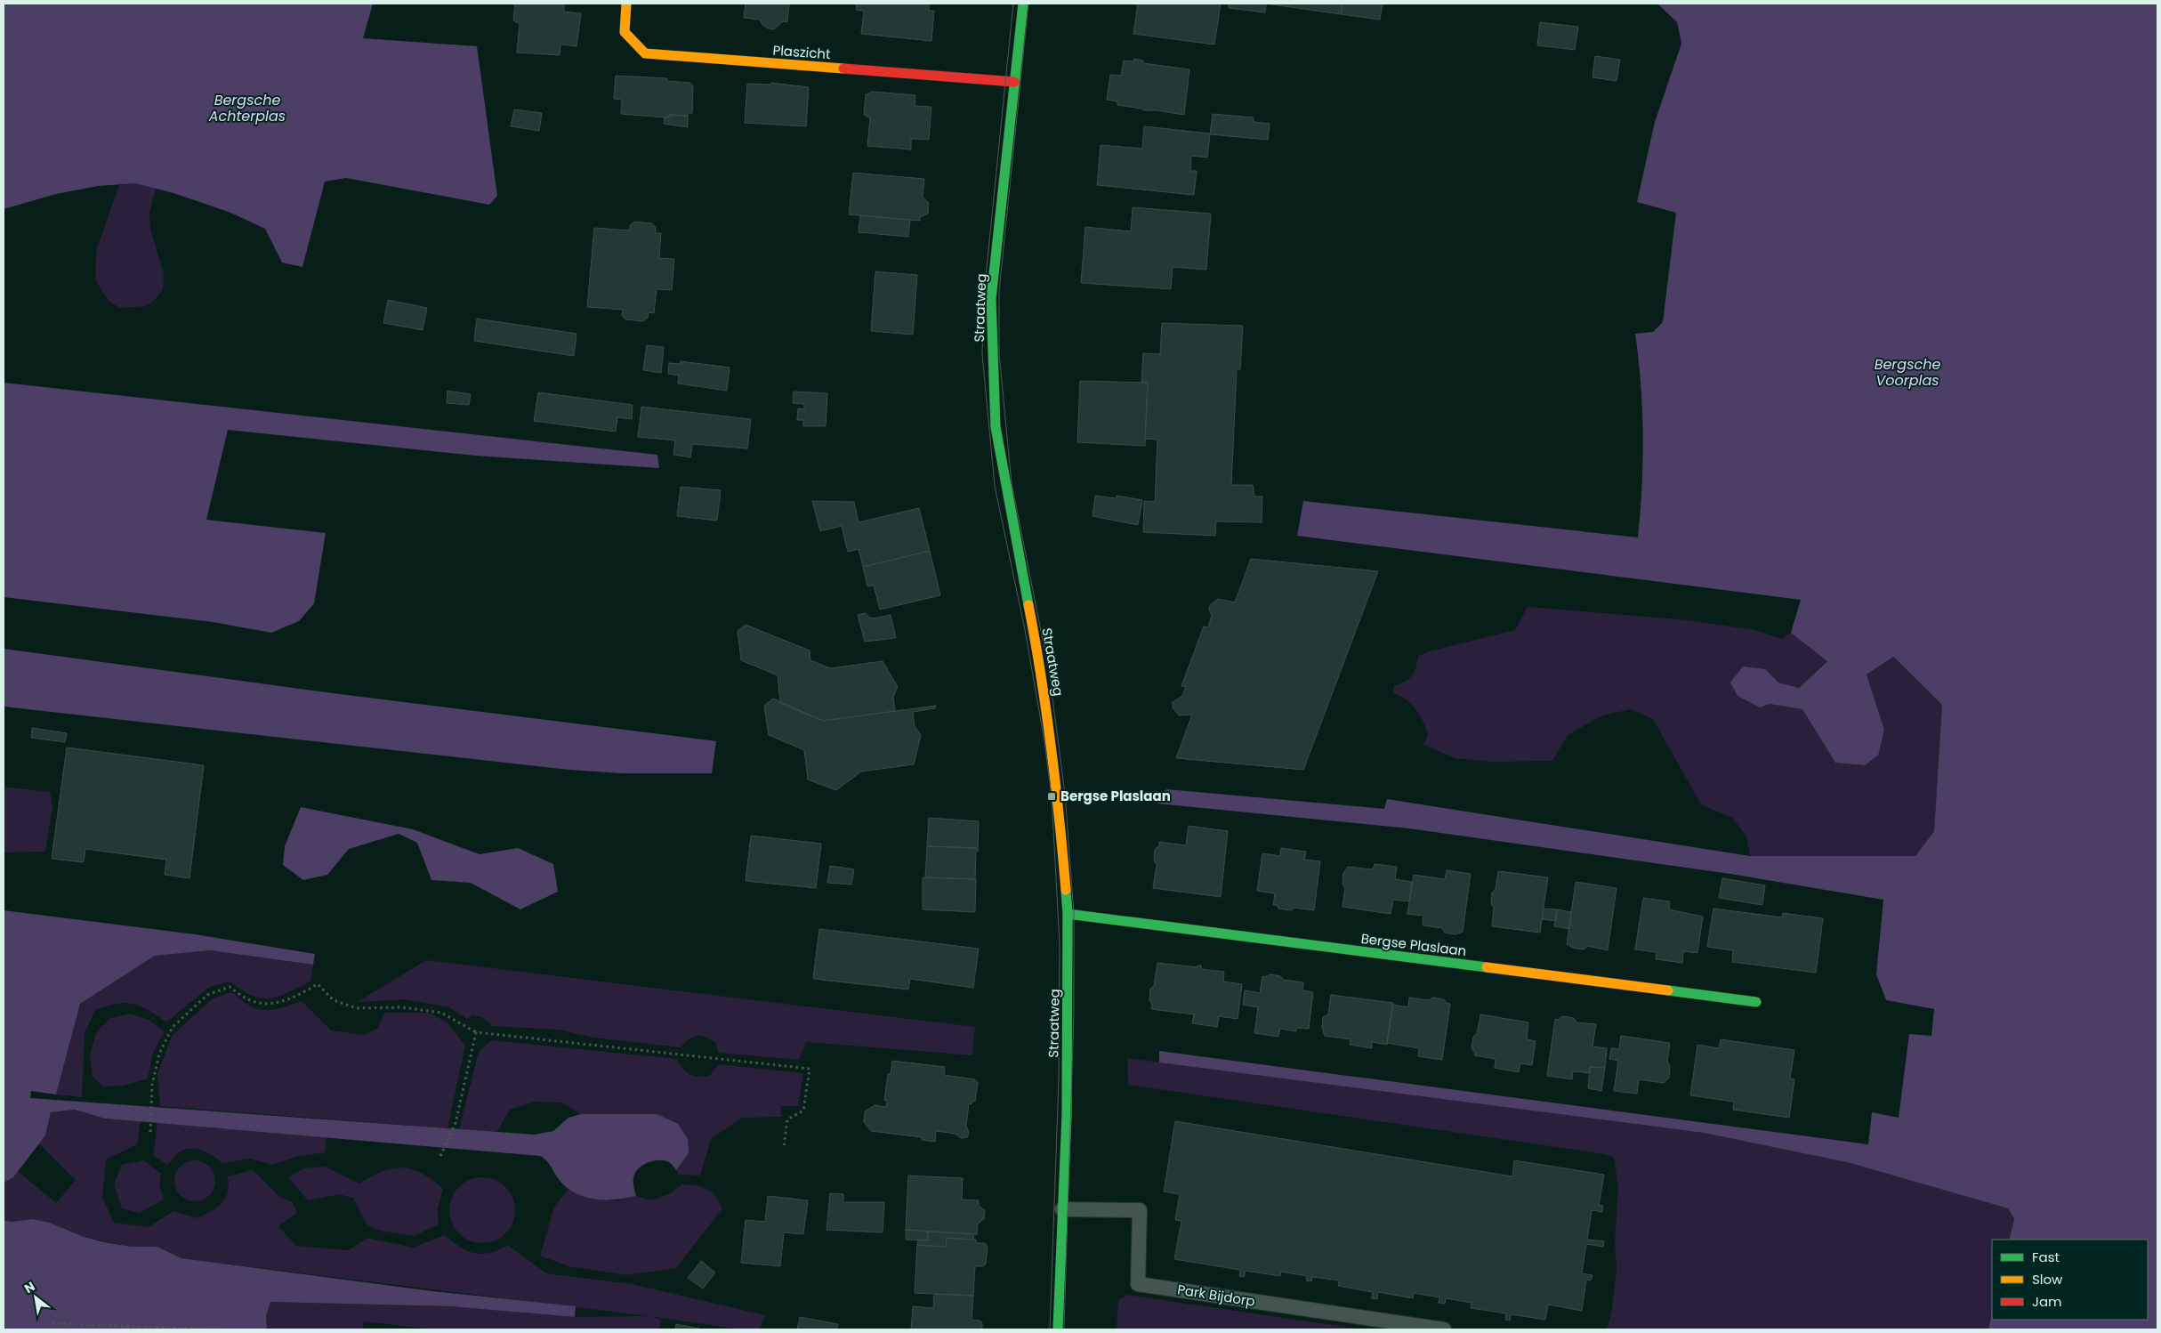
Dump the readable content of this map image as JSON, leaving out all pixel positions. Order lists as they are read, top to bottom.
{
  "streets": {
    "street": ["Plaszicht", "Straatweg", "Bergse Plaslaan"],
    "lane": ["Park Bijdorp"]
  },
  "crossings": [
    ["Plaszicht", "Straatweg"],
    ["Straatweg", "Bergse Plaslaan"],
    ["Straatweg", "Park Bijdorp"]
  ],
  "water": ["Bergsche Achterplas", "Bergsche Voorplas"],
  "places": {
    "transit": ["Bergse Plaslaan"]
  },
  "legend": ["Fast", "Slow", "Jam"],
  "north": "top left"
}
